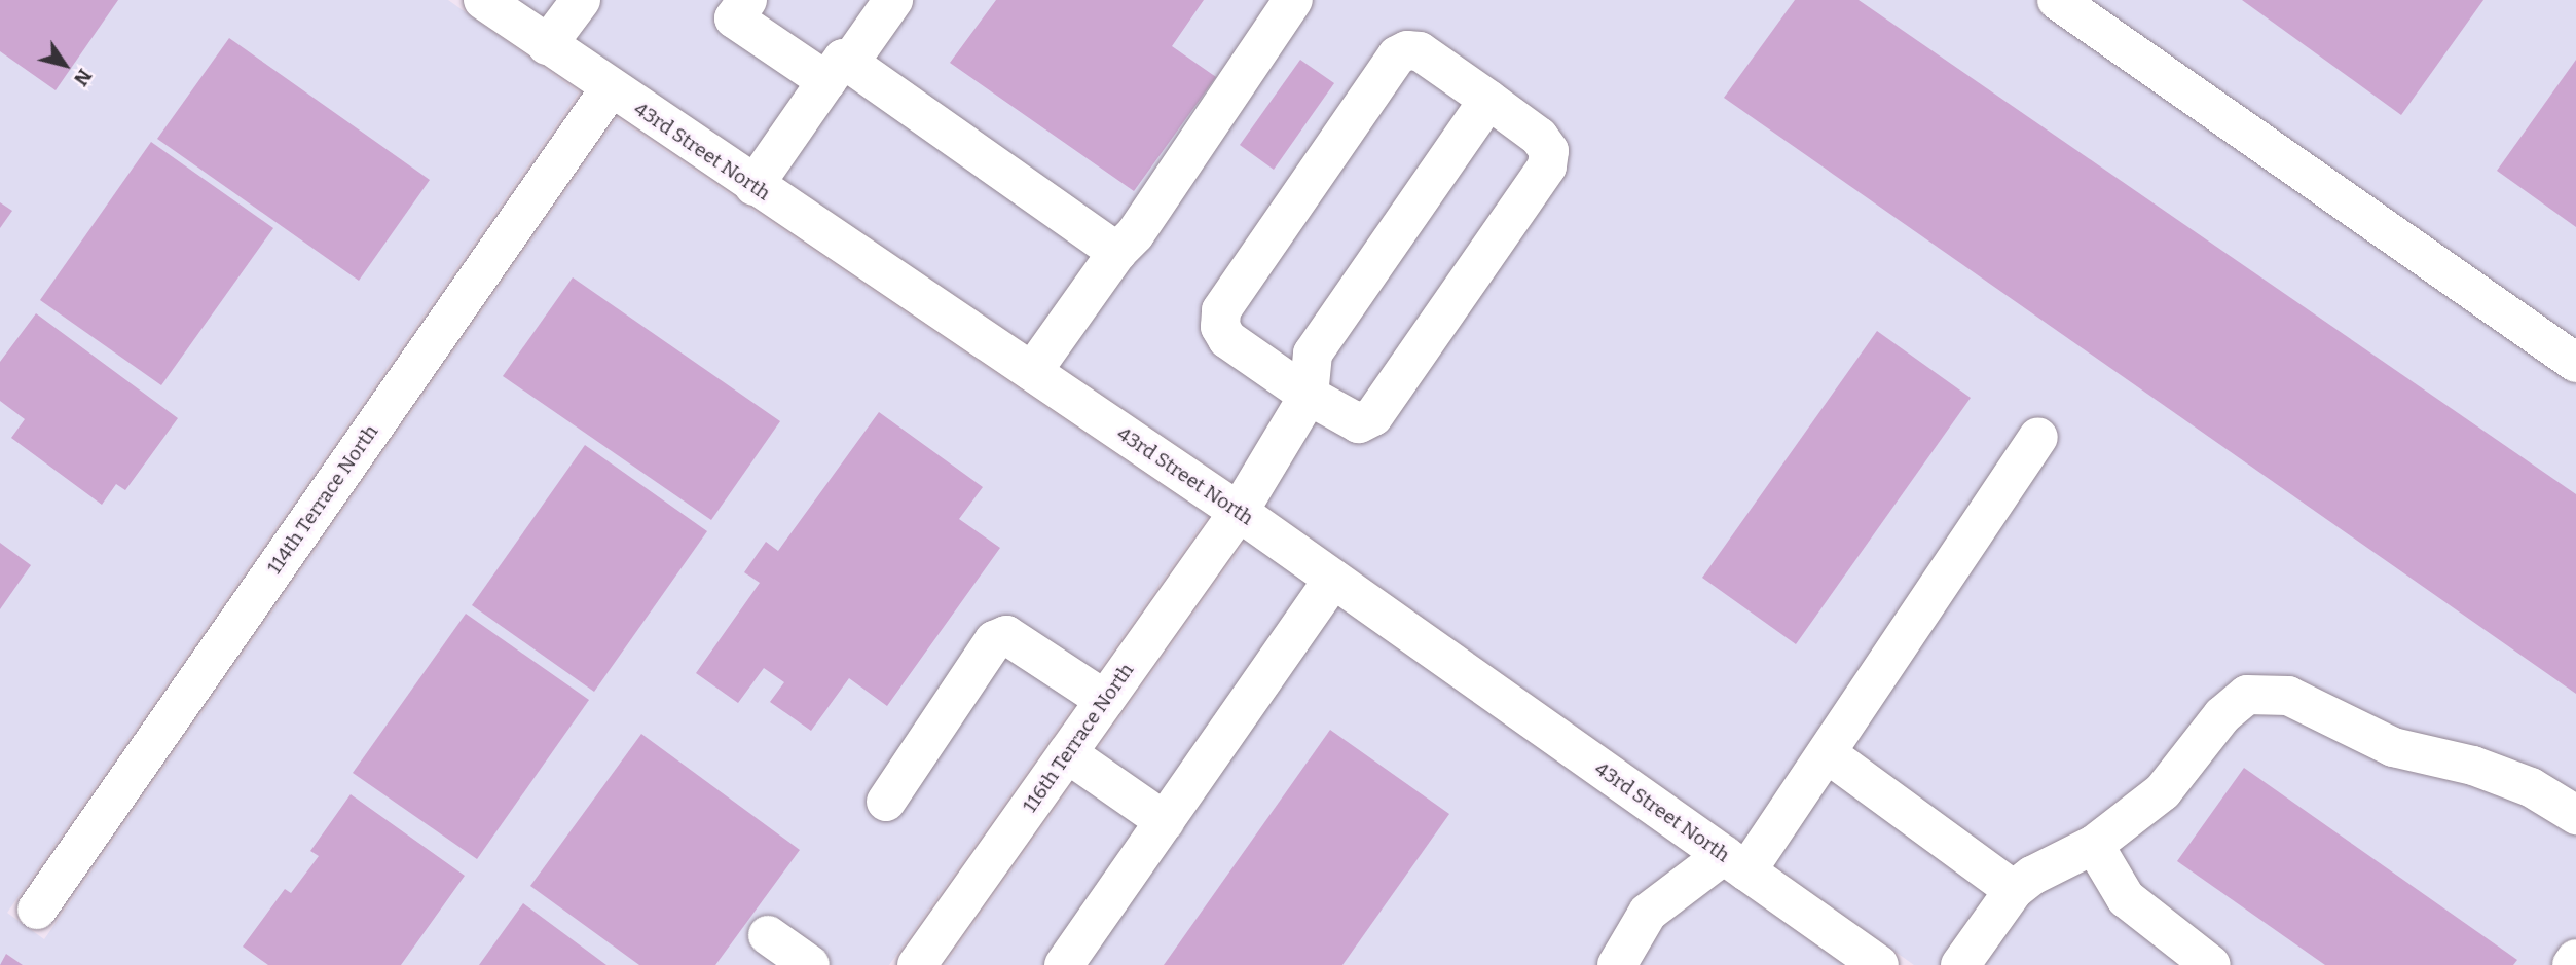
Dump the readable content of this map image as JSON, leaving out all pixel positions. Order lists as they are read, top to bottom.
{
  "streets": {
    "street": ["43rd Street North", "114th Terrace North", "116th Terrace North"]
  },
  "crossings": [
    ["43rd Street North", "114th Terrace North"],
    ["43rd Street North", "116th Terrace North"]
  ],
  "north": "bottom right"
}
